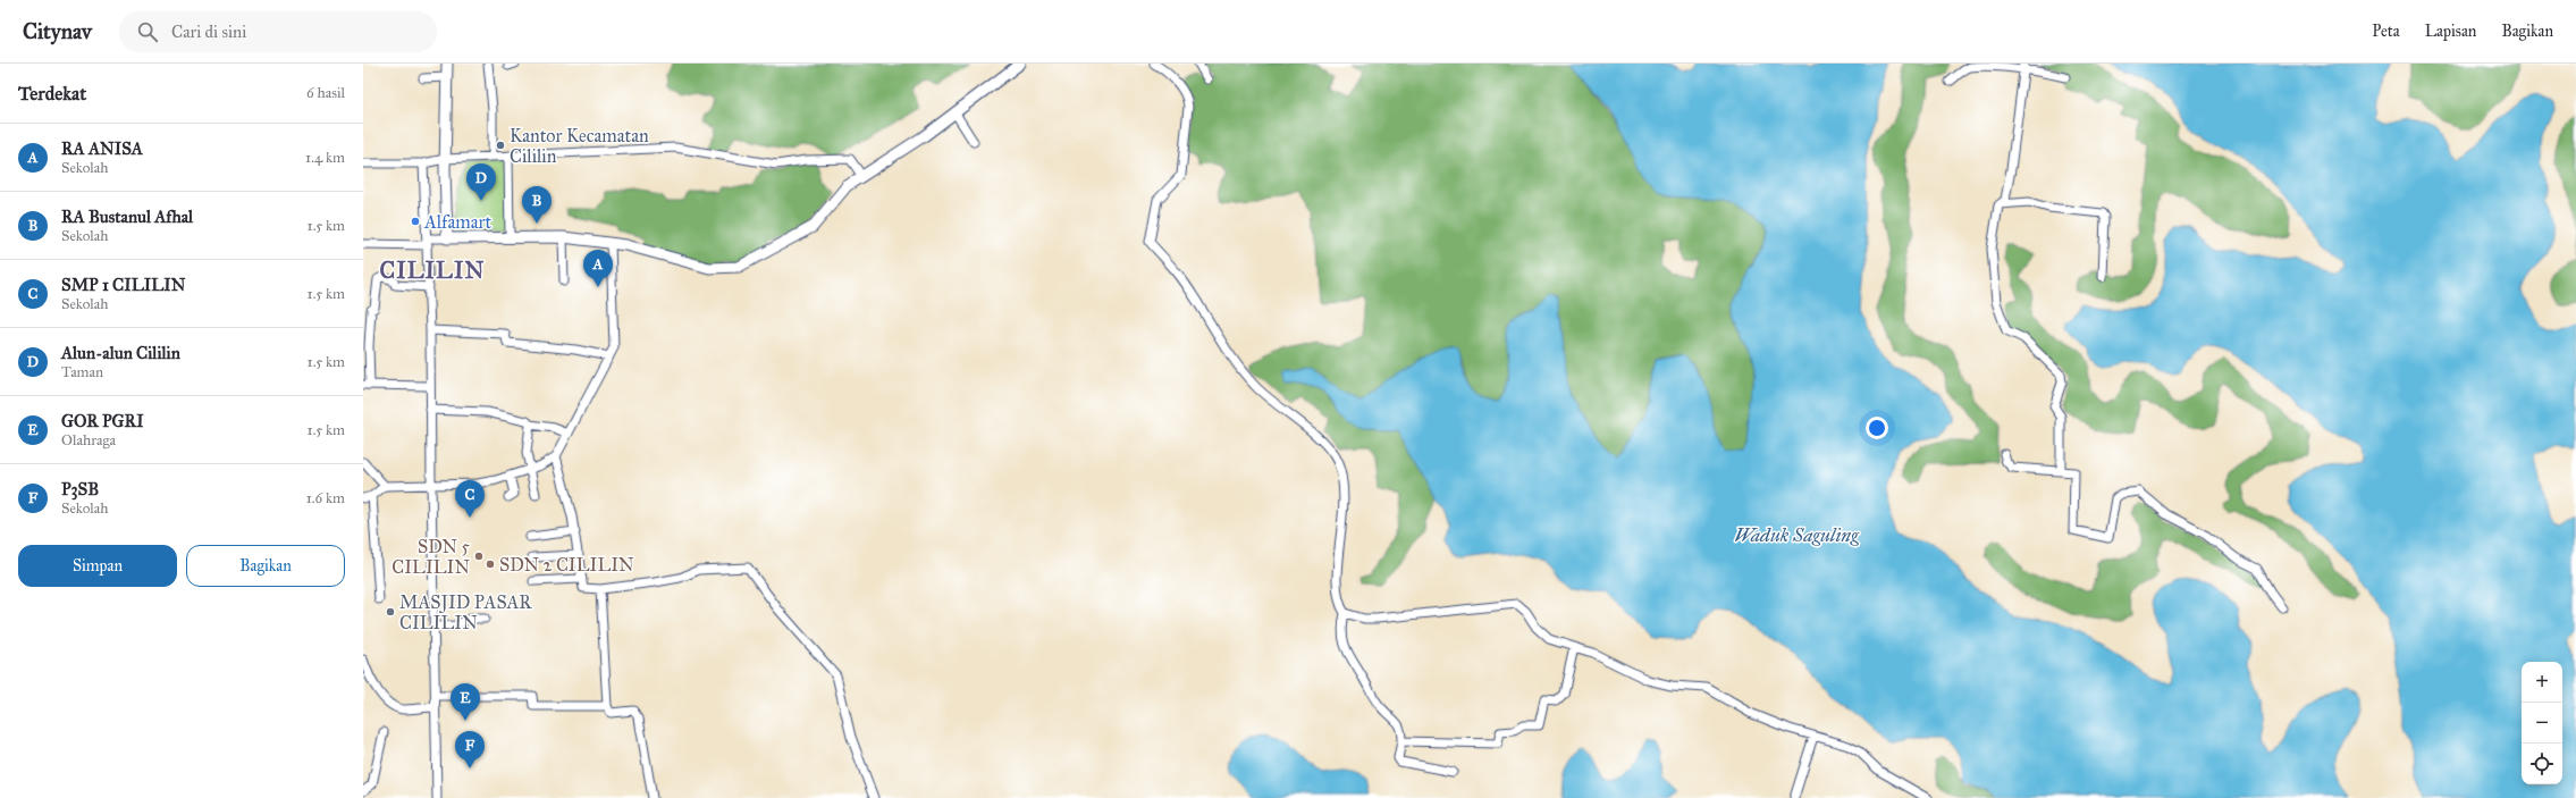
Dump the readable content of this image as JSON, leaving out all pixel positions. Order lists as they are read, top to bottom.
{
  "districts": ["CILILIN"],
  "water": ["Waduk Saguling"],
  "places": [
    "Kantor Kecamatan Cililin",
    "Alfamart",
    "SDN 5 CILILIN",
    "SDN 2 CILILIN",
    "MASJID PASAR CILILIN"
  ],
  "page": {
    "header": "Citynav",
    "search": "Cari di sini",
    "nav": ["Peta", "Lapisan", "Bagikan"],
    "heading": ["Terdekat", "6 hasil"],
    "list": [
      {
        "mark": "A",
        "name": "RA ANISA",
        "note": "Sekolah",
        "value": "1.4 km"
      },
      {
        "mark": "B",
        "name": "RA Bustanul Afhal",
        "note": "Sekolah",
        "value": "1.5 km"
      },
      {
        "mark": "C",
        "name": "SMP 1 CILILIN",
        "note": "Sekolah",
        "value": "1.5 km"
      },
      {
        "mark": "D",
        "name": "Alun-alun Cililin",
        "note": "Taman",
        "value": "1.5 km"
      },
      {
        "mark": "E",
        "name": "GOR PGRI",
        "note": "Olahraga",
        "value": "1.5 km"
      },
      {
        "mark": "F",
        "name": "P3SB",
        "note": "Sekolah",
        "value": "1.6 km"
      }
    ],
    "pins": [
      "D",
      "B",
      "A",
      "C",
      "E",
      "F"
    ],
    "buttons": ["Simpan", "Bagikan"],
    "map_buttons": ["+", "−"]
  }
}
